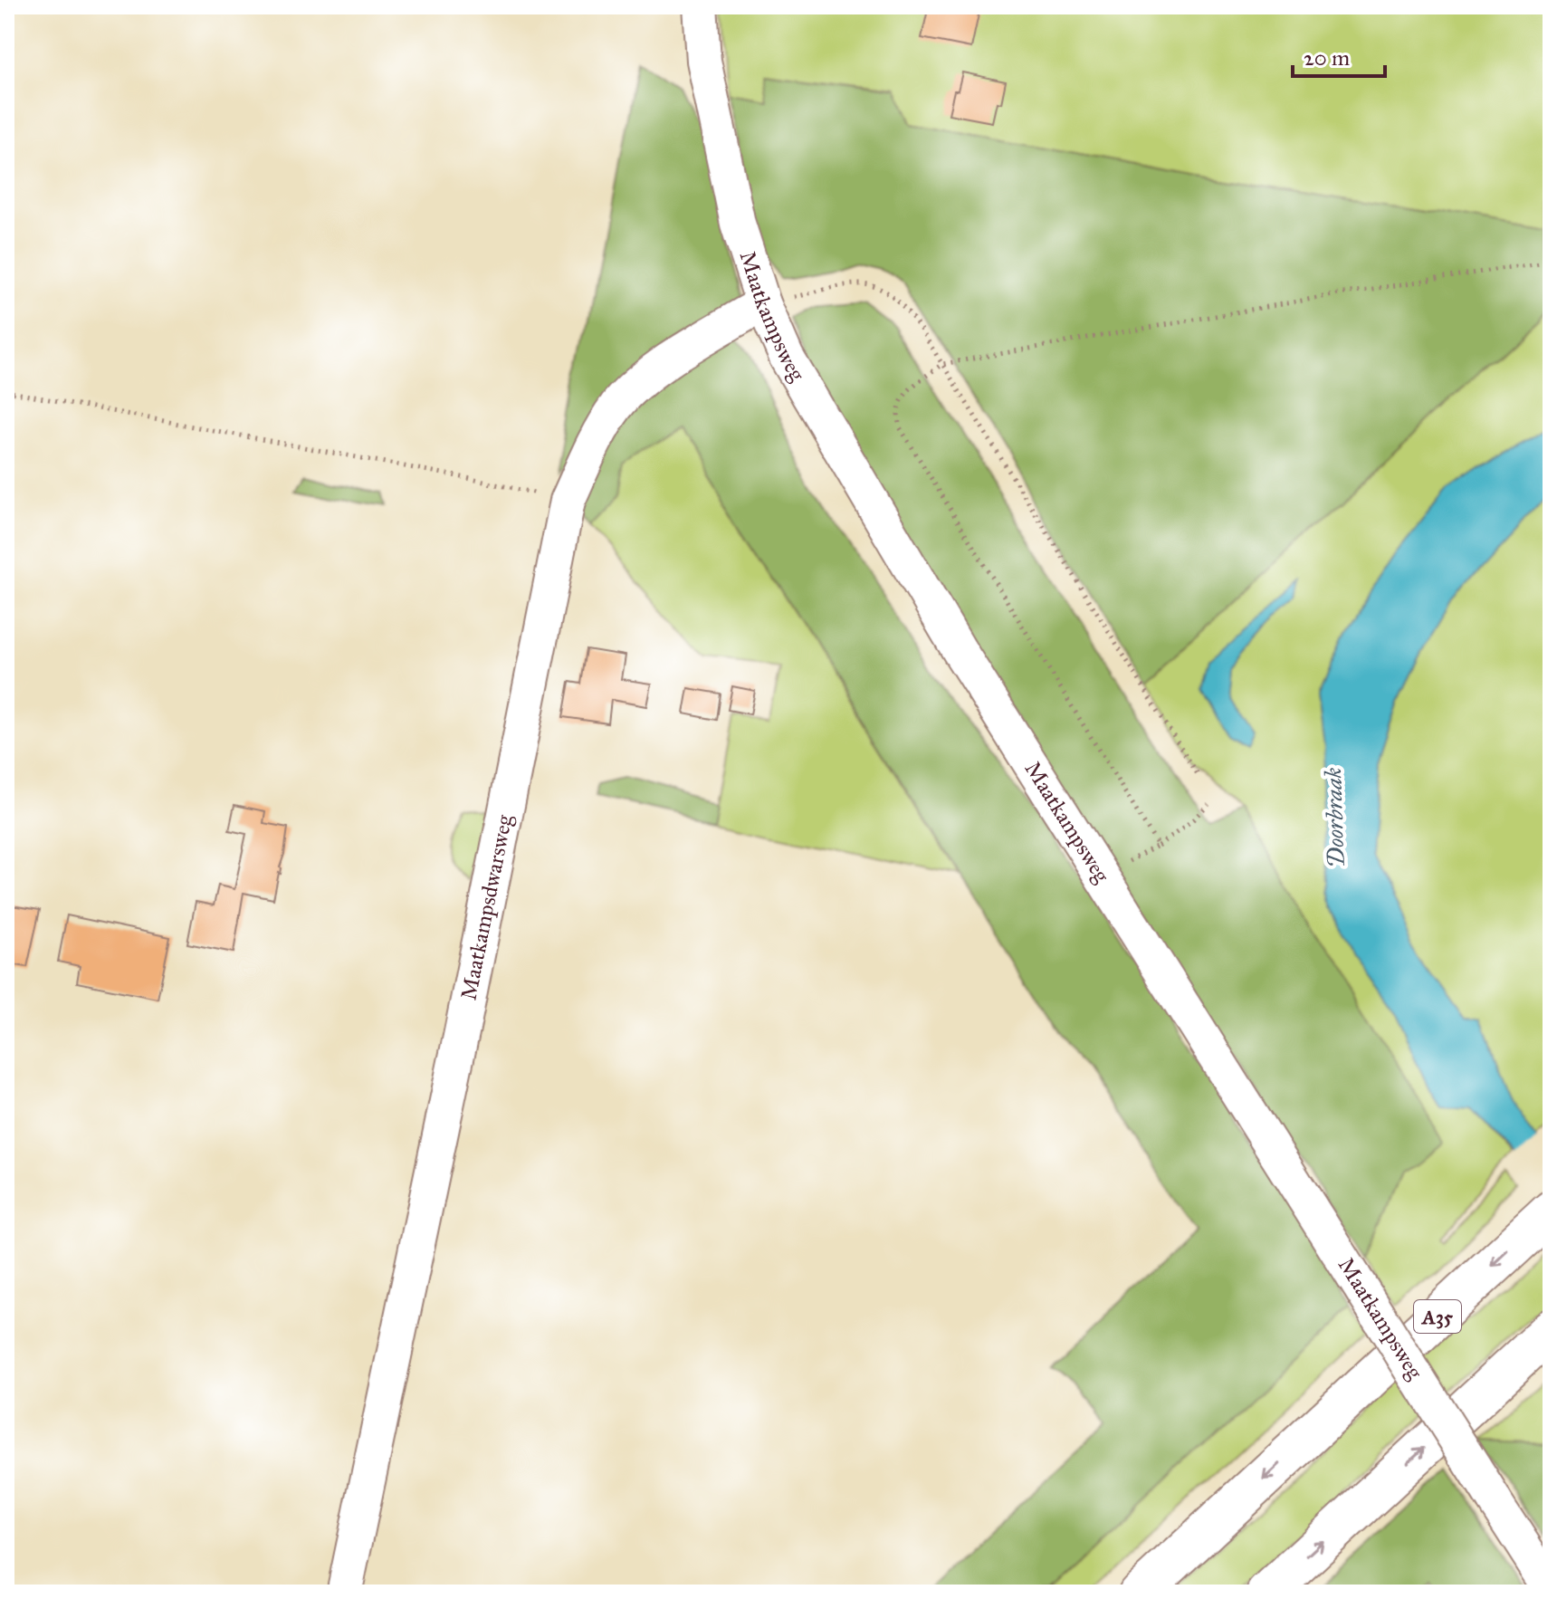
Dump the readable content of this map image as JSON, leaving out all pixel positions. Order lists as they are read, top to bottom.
{
  "streets": {
    "highway": ["A35"],
    "street": ["Maatkampsweg", "Maatkampsdwarsweg"]
  },
  "crossings": [
    ["Maatkampsweg", "Maatkampsdwarsweg"]
  ],
  "water": ["Doorbraak"],
  "scale_bar": "20 m"
}
